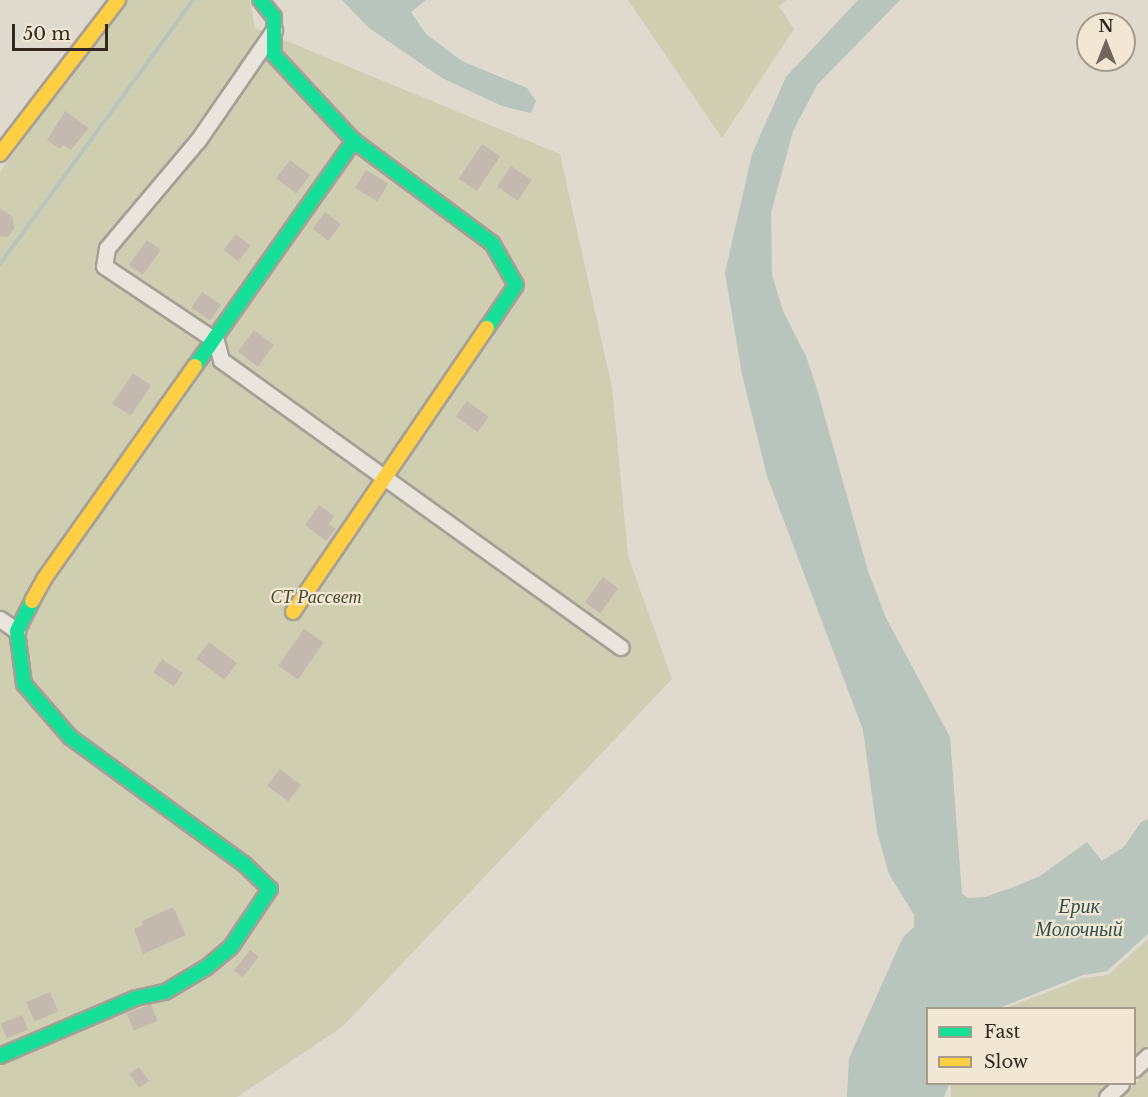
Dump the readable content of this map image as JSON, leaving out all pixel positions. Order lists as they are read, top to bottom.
{
  "water": ["Ерик Молочный"],
  "parks": ["СТ Рассвет"],
  "legend": ["Fast", "Slow"],
  "scale_bar": "50 m",
  "north": "top"
}
